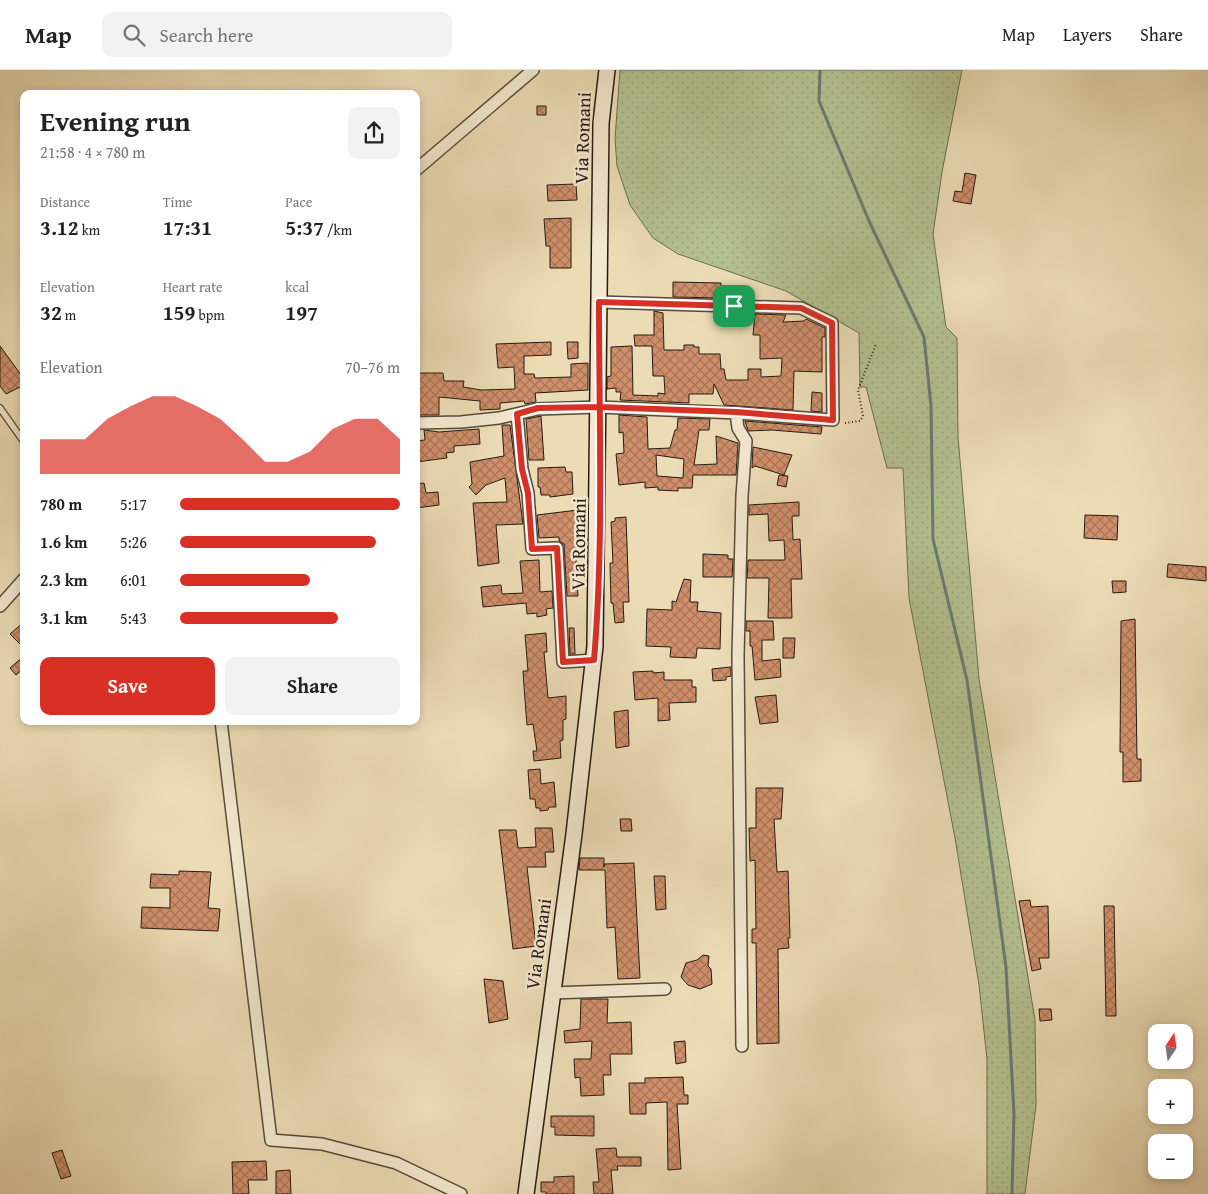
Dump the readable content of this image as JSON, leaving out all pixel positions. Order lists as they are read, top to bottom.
{
  "streets": {
    "street": ["Via Romani"]
  },
  "north": "top",
  "page": {
    "header": "Map",
    "search": "Search here",
    "nav": ["Map", "Layers", "Share"],
    "heading": ["Evening run", "21:58 · 4 × 780 m"],
    "stats": [
      ["Distance", "3.12 km"],
      ["Time", "17:31"],
      ["Pace", "5:37 /km"],
      ["Elevation", "32 m"],
      ["Heart rate", "159 bpm"],
      ["kcal", "197"]
    ],
    "chart": ["Elevation", "70–76 m"],
    "list": [
      {
        "name": "780 m",
        "note": "5:17"
      },
      {
        "name": "1.6 km",
        "note": "5:26"
      },
      {
        "name": "2.3 km",
        "note": "6:01"
      },
      {
        "name": "3.1 km",
        "note": "5:43"
      }
    ],
    "buttons": ["Save", "Share"],
    "map_buttons": ["+", "−"]
  }
}
